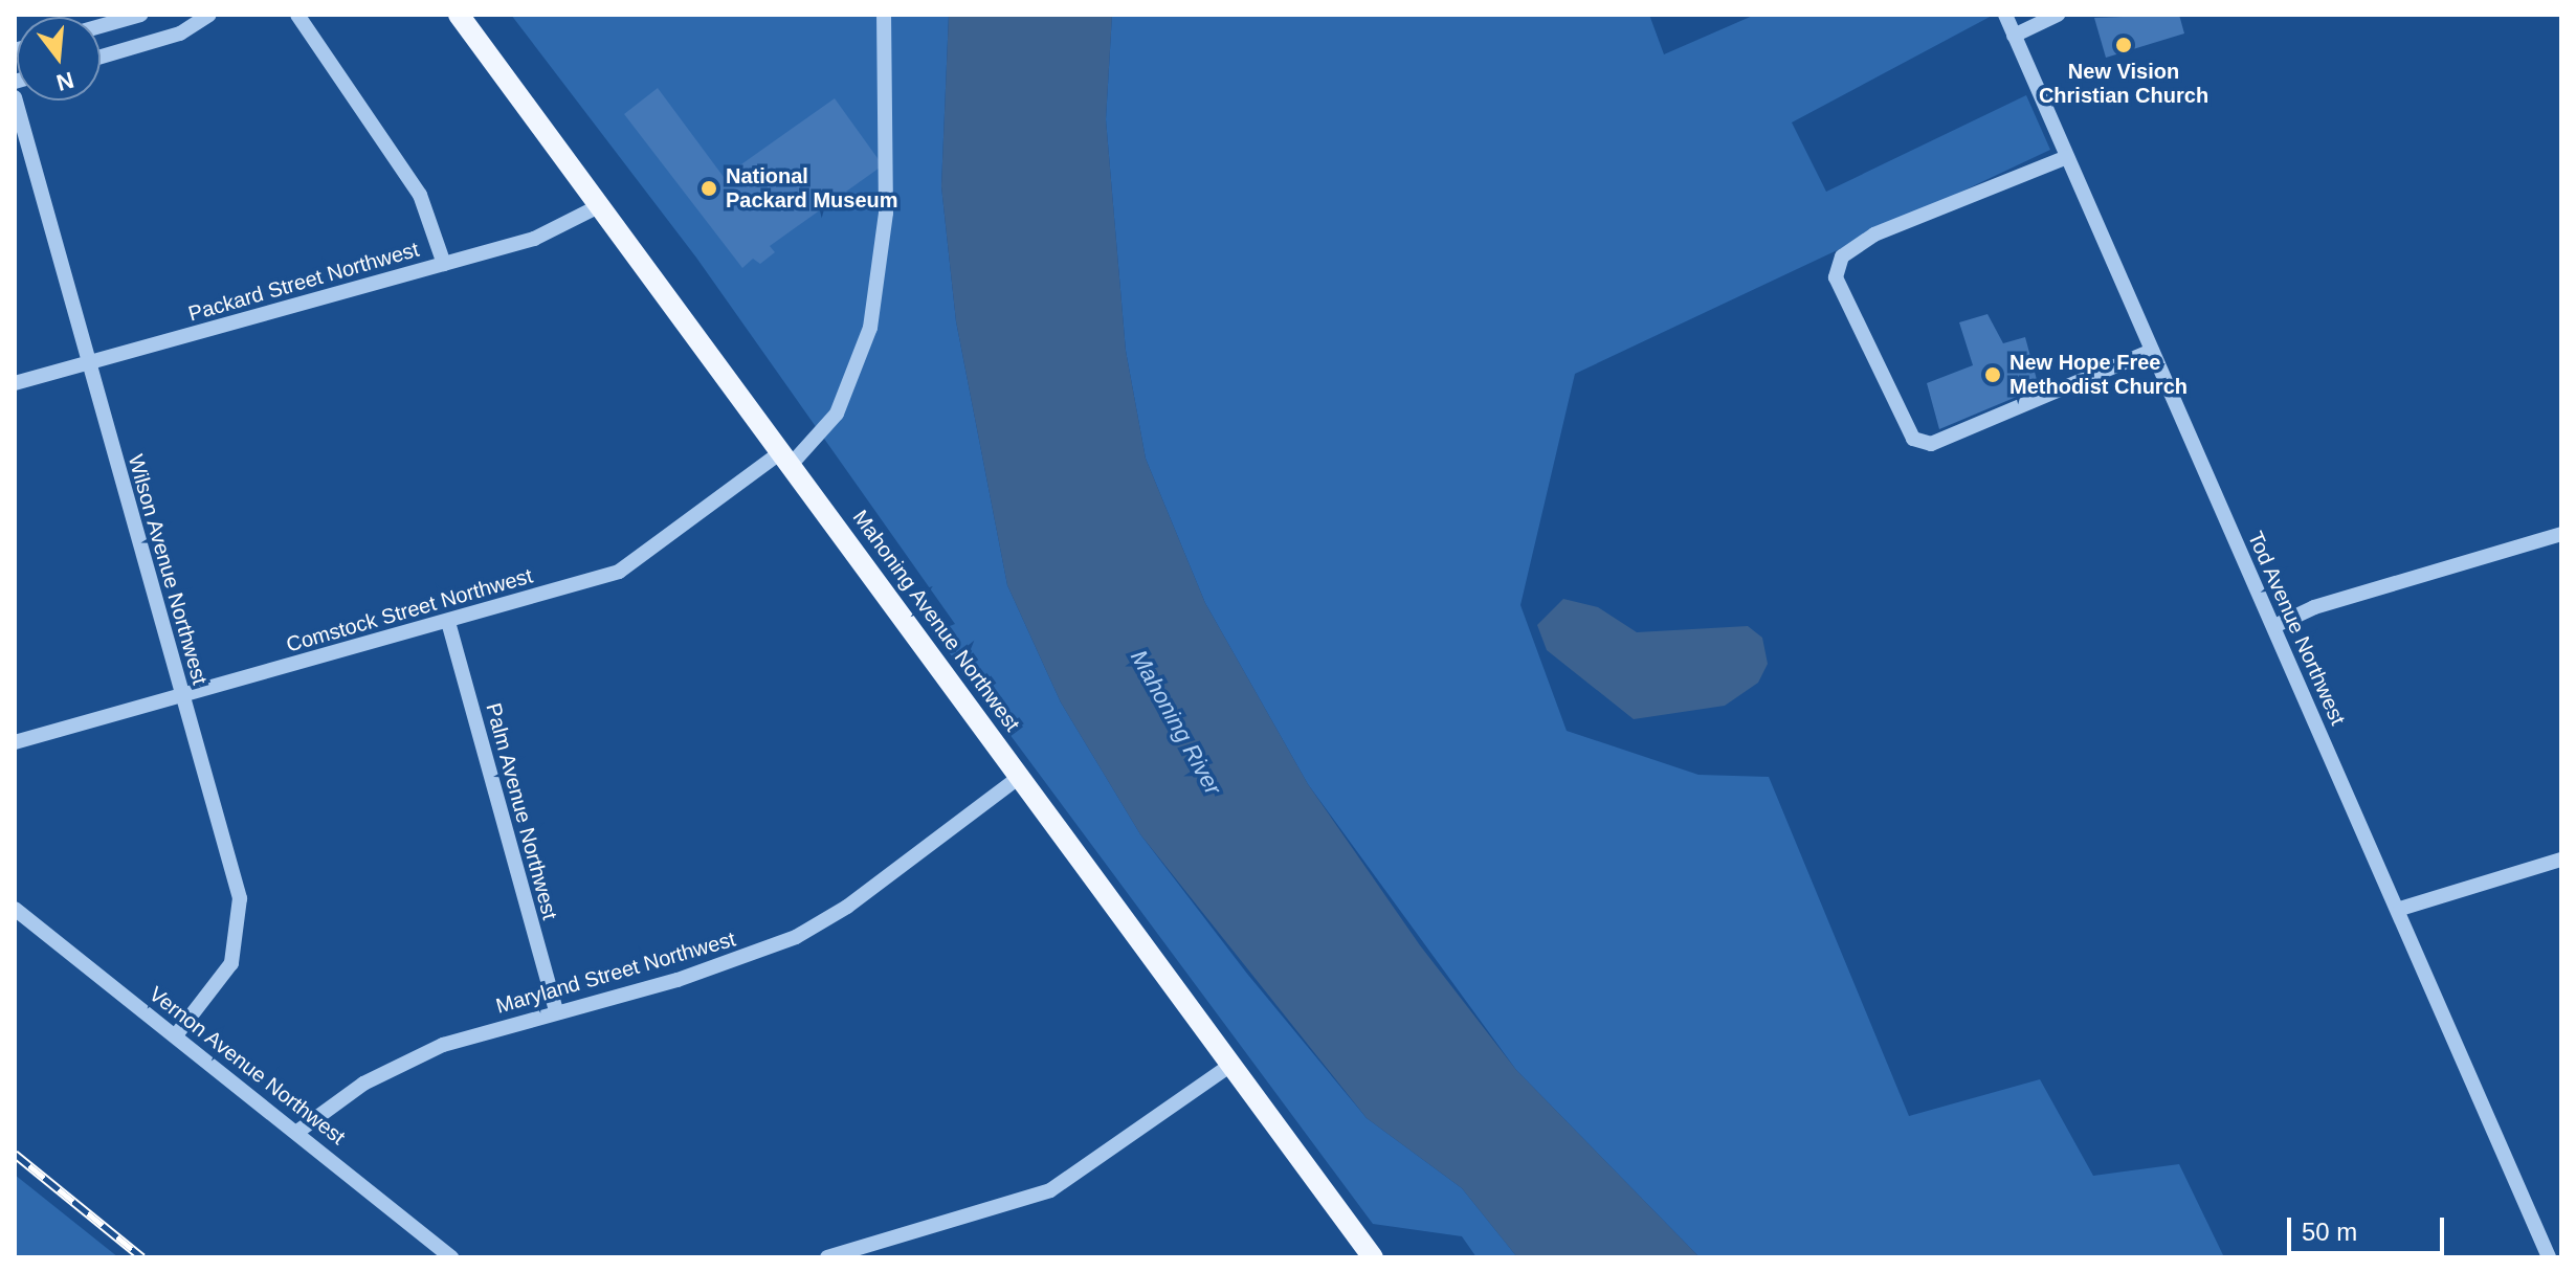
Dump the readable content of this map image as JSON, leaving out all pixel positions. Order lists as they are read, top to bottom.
{
  "streets": {
    "main road": ["Mahoning Avenue Northwest"],
    "street": [
      "Packard Street Northwest",
      "Wilson Avenue Northwest",
      "Comstock Street Northwest",
      "Tod Avenue Northwest",
      "Palm Avenue Northwest",
      "Maryland Street Northwest",
      "Vernon Avenue Northwest"
    ]
  },
  "crossings": [
    ["Packard Street Northwest", "Wilson Avenue Northwest"],
    ["Packard Street Northwest", "Mahoning Avenue Northwest"],
    ["Wilson Avenue Northwest", "Comstock Street Northwest"],
    ["Wilson Avenue Northwest", "Vernon Avenue Northwest"],
    ["Comstock Street Northwest", "Mahoning Avenue Northwest"],
    ["Comstock Street Northwest", "Palm Avenue Northwest"],
    ["Mahoning Avenue Northwest", "Maryland Street Northwest"],
    ["Palm Avenue Northwest", "Maryland Street Northwest"],
    ["Maryland Street Northwest", "Vernon Avenue Northwest"]
  ],
  "water": ["Mahoning River"],
  "places": ["New Vision Christian Church", "National Packard Museum", "New Hope Free Methodist Church"],
  "scale_bar": "50 m",
  "north": "bottom"
}
